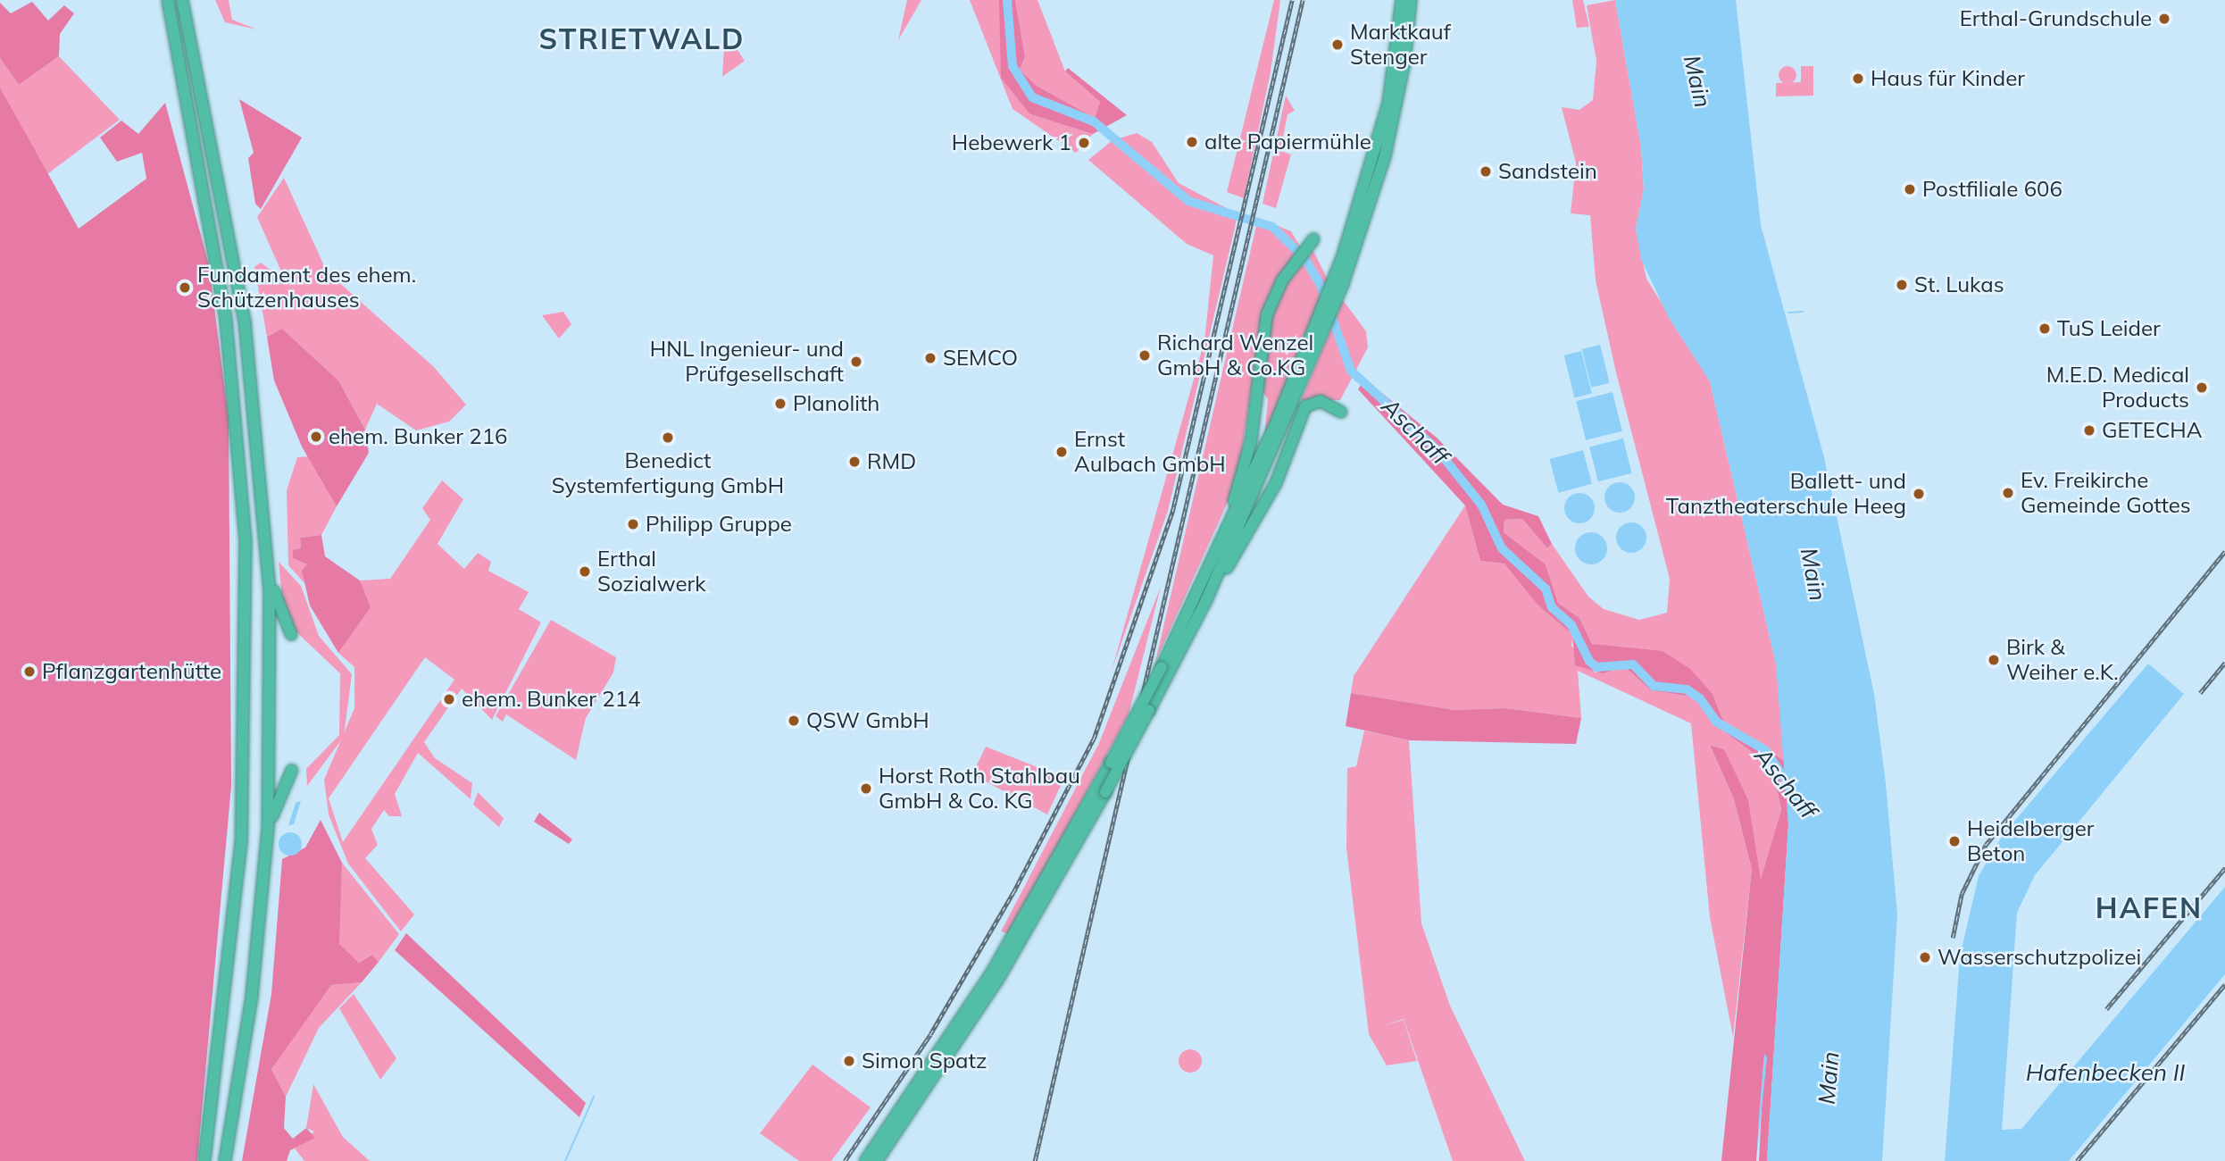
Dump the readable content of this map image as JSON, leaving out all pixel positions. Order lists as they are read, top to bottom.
{
  "districts": ["STRIETWALD", "HAFEN"],
  "water": ["Main", "Aschaff", "Hafenbecken II"],
  "places": [
    "Erthal-Grundschule",
    "Marktkauf Stenger",
    "Haus für Kinder",
    "alte Papiermühle",
    "Hebewerk 1",
    "Sandstein",
    "Postfiliale 606",
    "St. Lukas",
    "Fundament des ehem. Schützenhauses",
    "TuS Leider",
    "Richard Wenzel GmbH & Co.KG",
    "SEMCO",
    "HNL Ingenieur- und Prüfgesellschaft",
    "M.E.D. Medical Products",
    "Planolith",
    "GETECHA",
    "ehem. Bunker 216",
    "Benedict Systemfertigung GmbH",
    "Ernst Aulbach GmbH",
    "RMD",
    "Ev. Freikirche Gemeinde Gottes",
    "Ballett- und Tanztheaterschule Heeg",
    "Philipp Gruppe",
    "Erthal Sozialwerk",
    "Birk & Weiher e.K.",
    "Pflanzgartenhütte",
    "ehem. Bunker 214",
    "QSW GmbH",
    "Horst Roth Stahlbau GmbH & Co. KG",
    "Heidelberger Beton",
    "Wasserschutzpolizei",
    "Simon Spatz"
  ]
}
